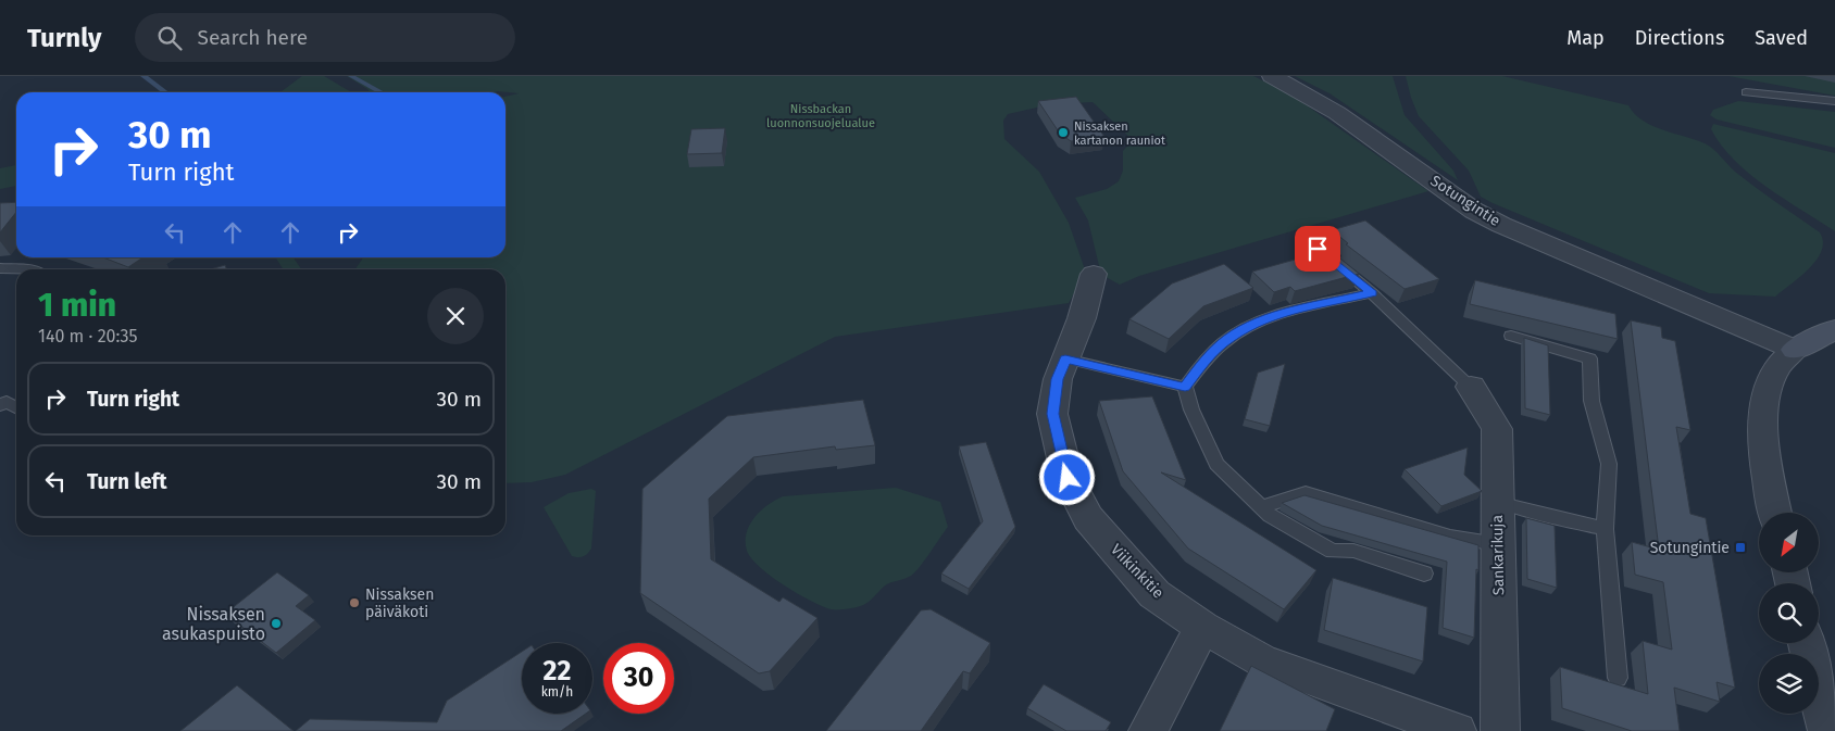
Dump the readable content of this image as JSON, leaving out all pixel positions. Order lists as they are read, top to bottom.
{
  "streets": {
    "street": ["Sotungintie", "Sankarikuja", "Viikinkitie"]
  },
  "parks": ["Nissbackan luonnonsuojelualue"],
  "places": {
    "other": ["Nissaksen kartanon rauniot", "Nissaksen päiväkoti", "Nissaksen asukaspuisto"],
    "transit": ["Sotungintie"]
  },
  "north": "bottom left",
  "page": {
    "header": "Turnly",
    "search": "Search here",
    "nav": ["Map", "Directions", "Saved"],
    "turn": ["30 m", "Turn right"],
    "heading": ["1 min", "140 m · 20:35"],
    "list": [
      {
        "name": "Turn right",
        "value": "30 m"
      },
      {
        "name": "Turn left",
        "value": "30 m"
      }
    ],
    "speed": "22 km/h",
    "limit": "30"
  }
}
